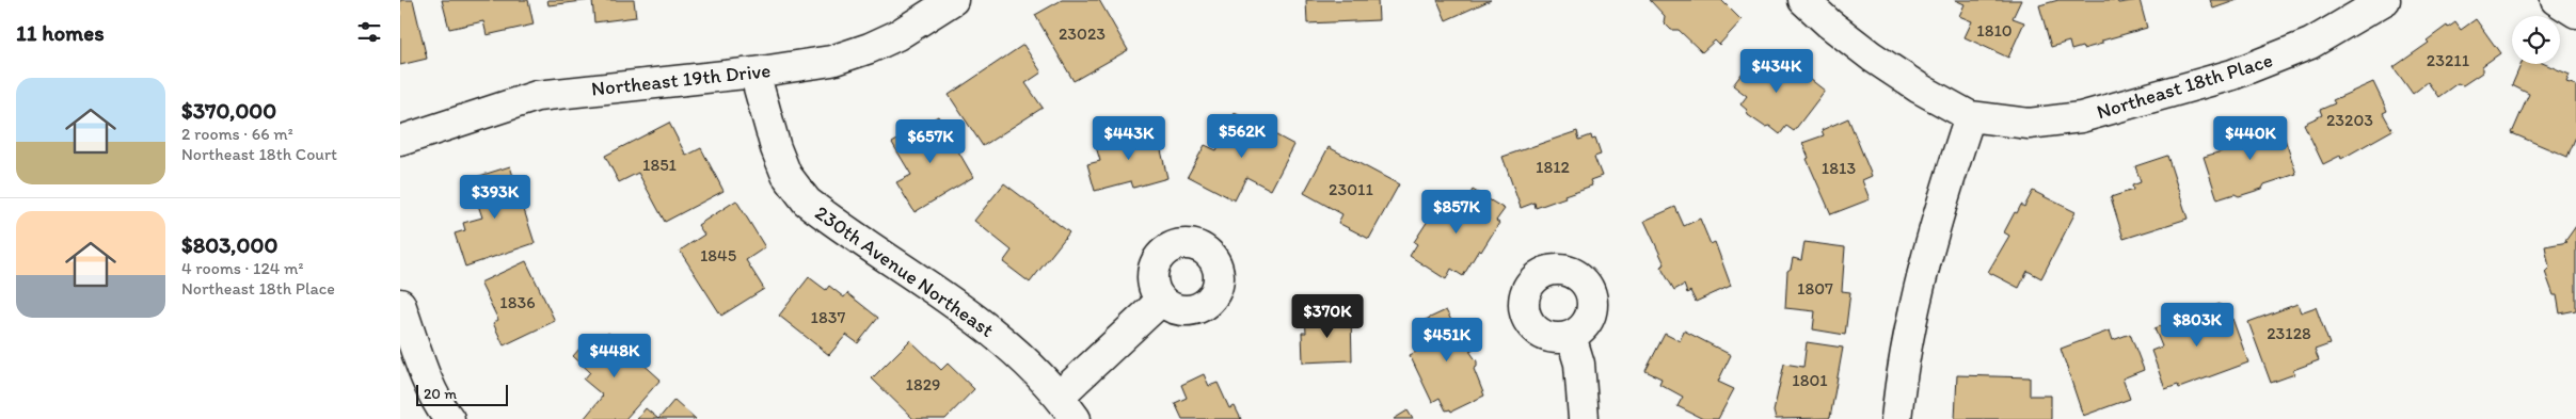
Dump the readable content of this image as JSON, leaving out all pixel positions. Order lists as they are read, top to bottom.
{
  "streets": {
    "street": ["Northeast 19th Drive", "Northeast 18th Place", "230th Avenue Northeast"]
  },
  "crossings": [
    ["Northeast 19th Drive", "230th Avenue Northeast"]
  ],
  "house_numbers": [
    "1810",
    "23023",
    "23211",
    "23203",
    "1851",
    "1812",
    "1813",
    "23011",
    "1845",
    "1807",
    "1836",
    "1837",
    "23128",
    "1801",
    "1829"
  ],
  "scale_bar": "20 m",
  "page": {
    "heading": "11 homes",
    "price": [
      "$434K",
      "$562K",
      "$443K",
      "$440K",
      "$657K",
      "$393K",
      "$857K",
      "$370K",
      "$803K",
      "$451K",
      "$448K"
    ],
    "list": [
      {
        "name": "$370,000",
        "note": "2 rooms · 66 m² · Northeast 18th Court"
      },
      {
        "name": "$803,000",
        "note": "4 rooms · 124 m² · Northeast 18th Place"
      }
    ],
    "scale": "20 m"
  }
}
